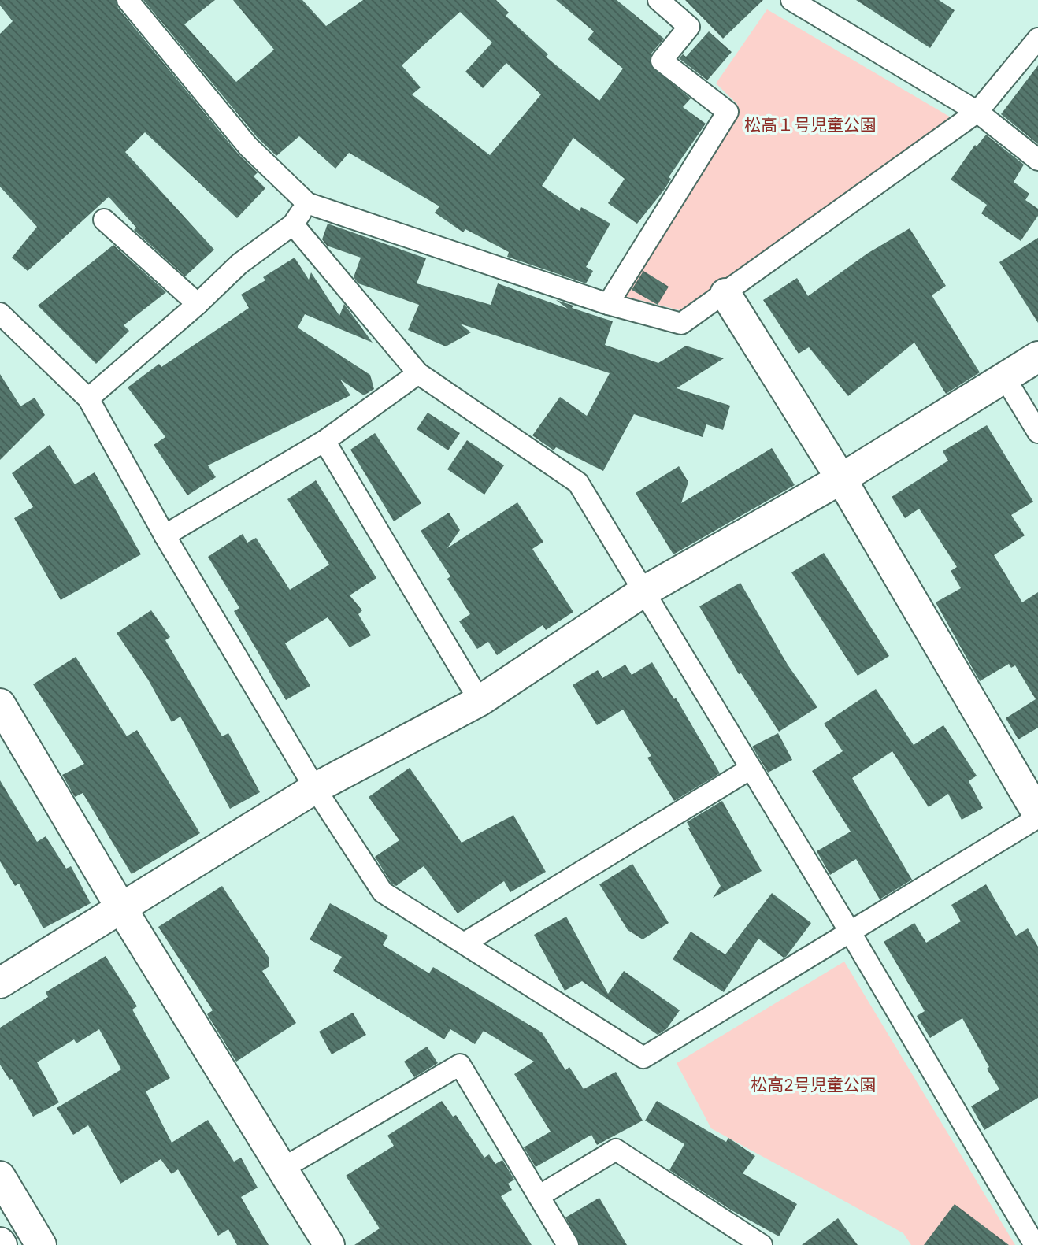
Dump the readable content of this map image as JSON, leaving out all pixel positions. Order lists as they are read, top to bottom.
{
  "parks": ["松高１号児童公園", "松高2号児童公園"]
}
